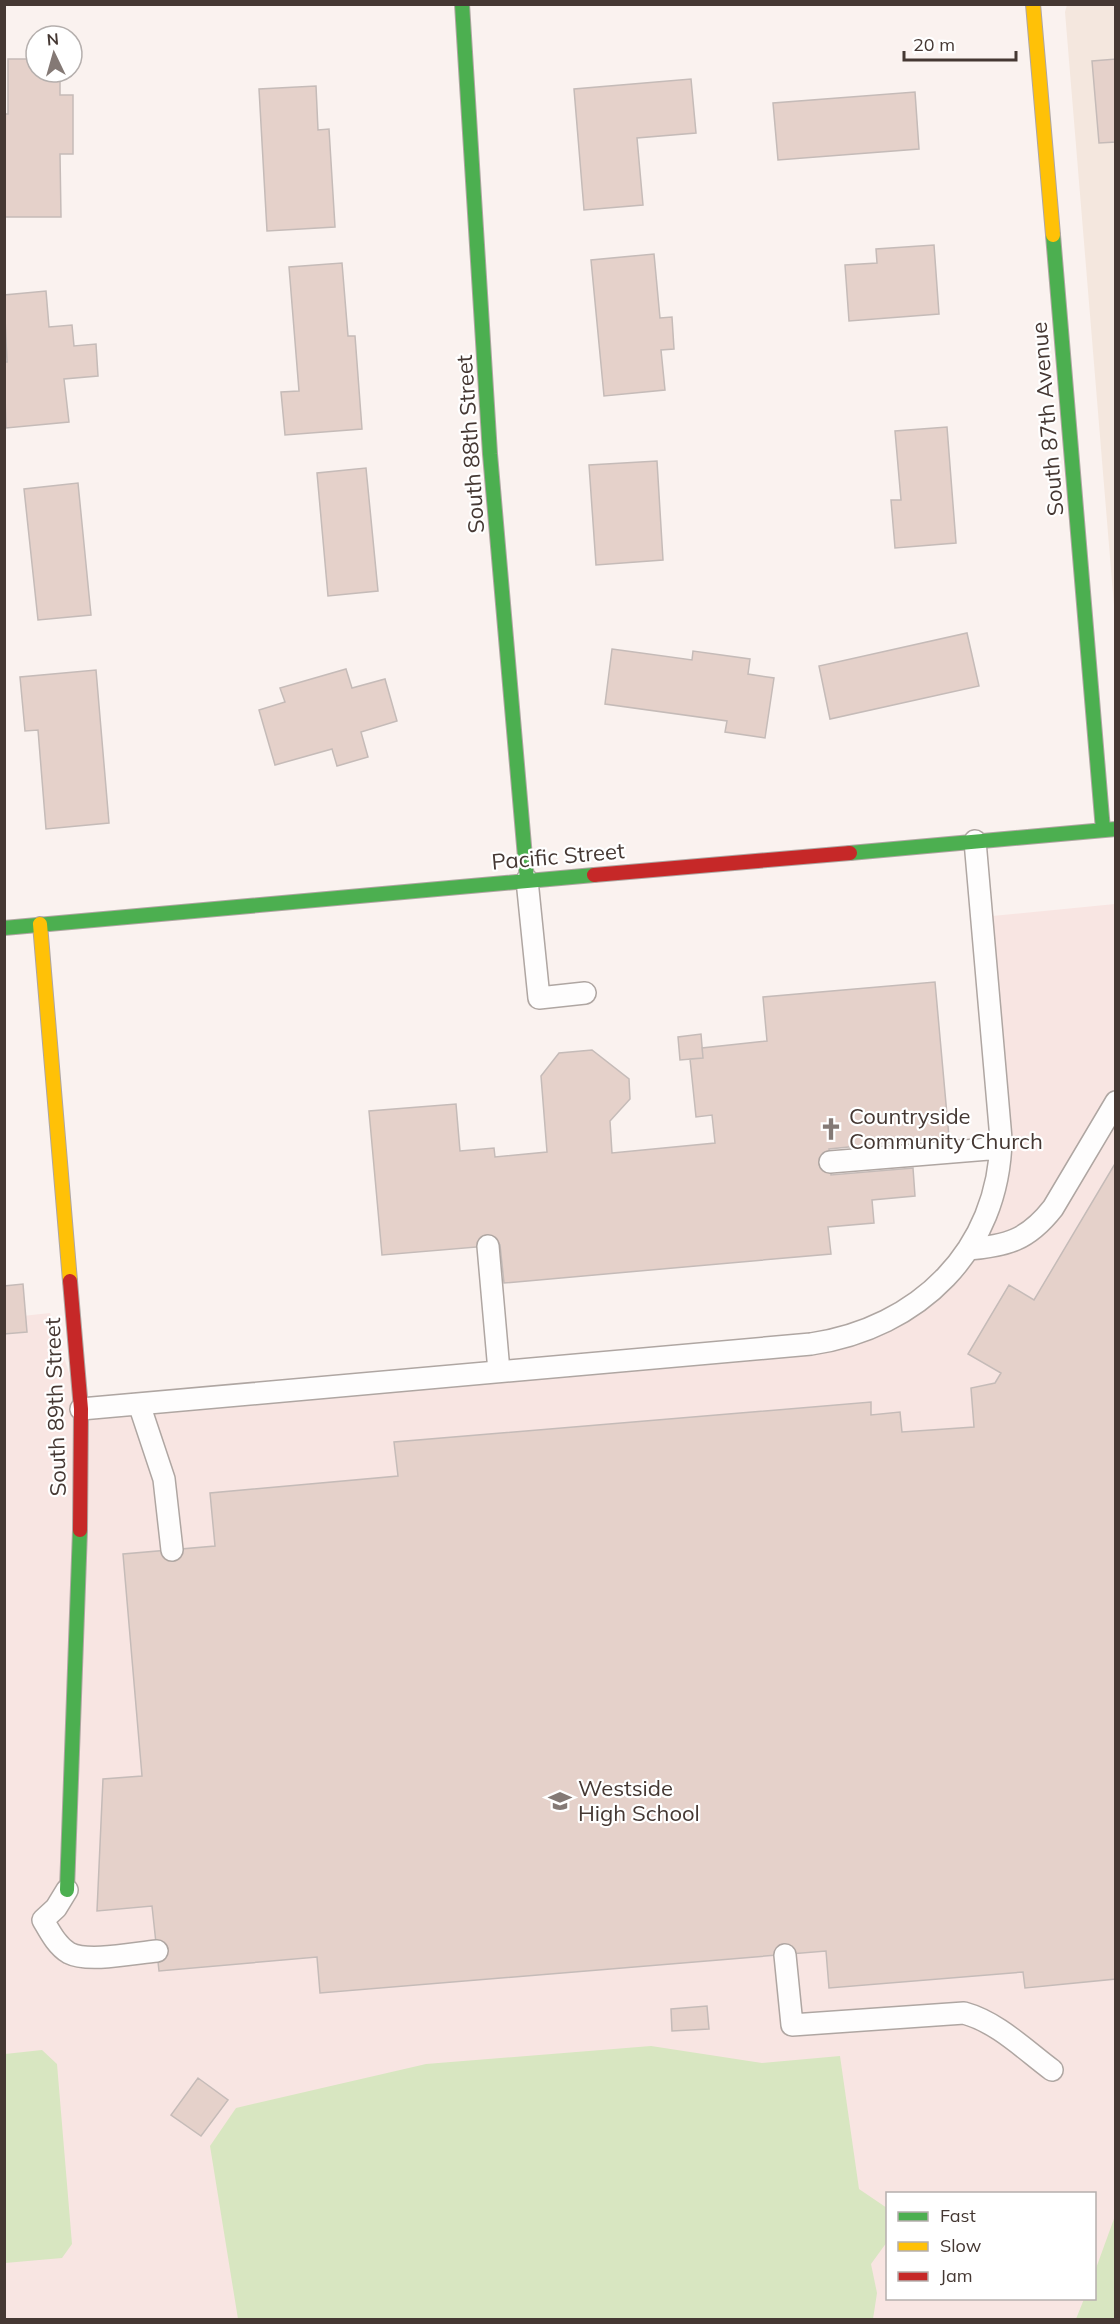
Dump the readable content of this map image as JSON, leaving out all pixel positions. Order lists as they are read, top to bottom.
{
  "streets": {
    "street": [
      "South 87th Avenue",
      "South 88th Street",
      "Pacific Street",
      "South 89th Street"
    ]
  },
  "crossings": [
    ["South 87th Avenue", "Pacific Street"],
    ["South 88th Street", "Pacific Street"],
    ["Pacific Street", "South 89th Street"]
  ],
  "places": {
    "church": ["Countryside Community Church"],
    "school or university": ["Westside High School"]
  },
  "legend": ["Fast", "Slow", "Jam"],
  "scale_bar": "20 m",
  "north": "top"
}
